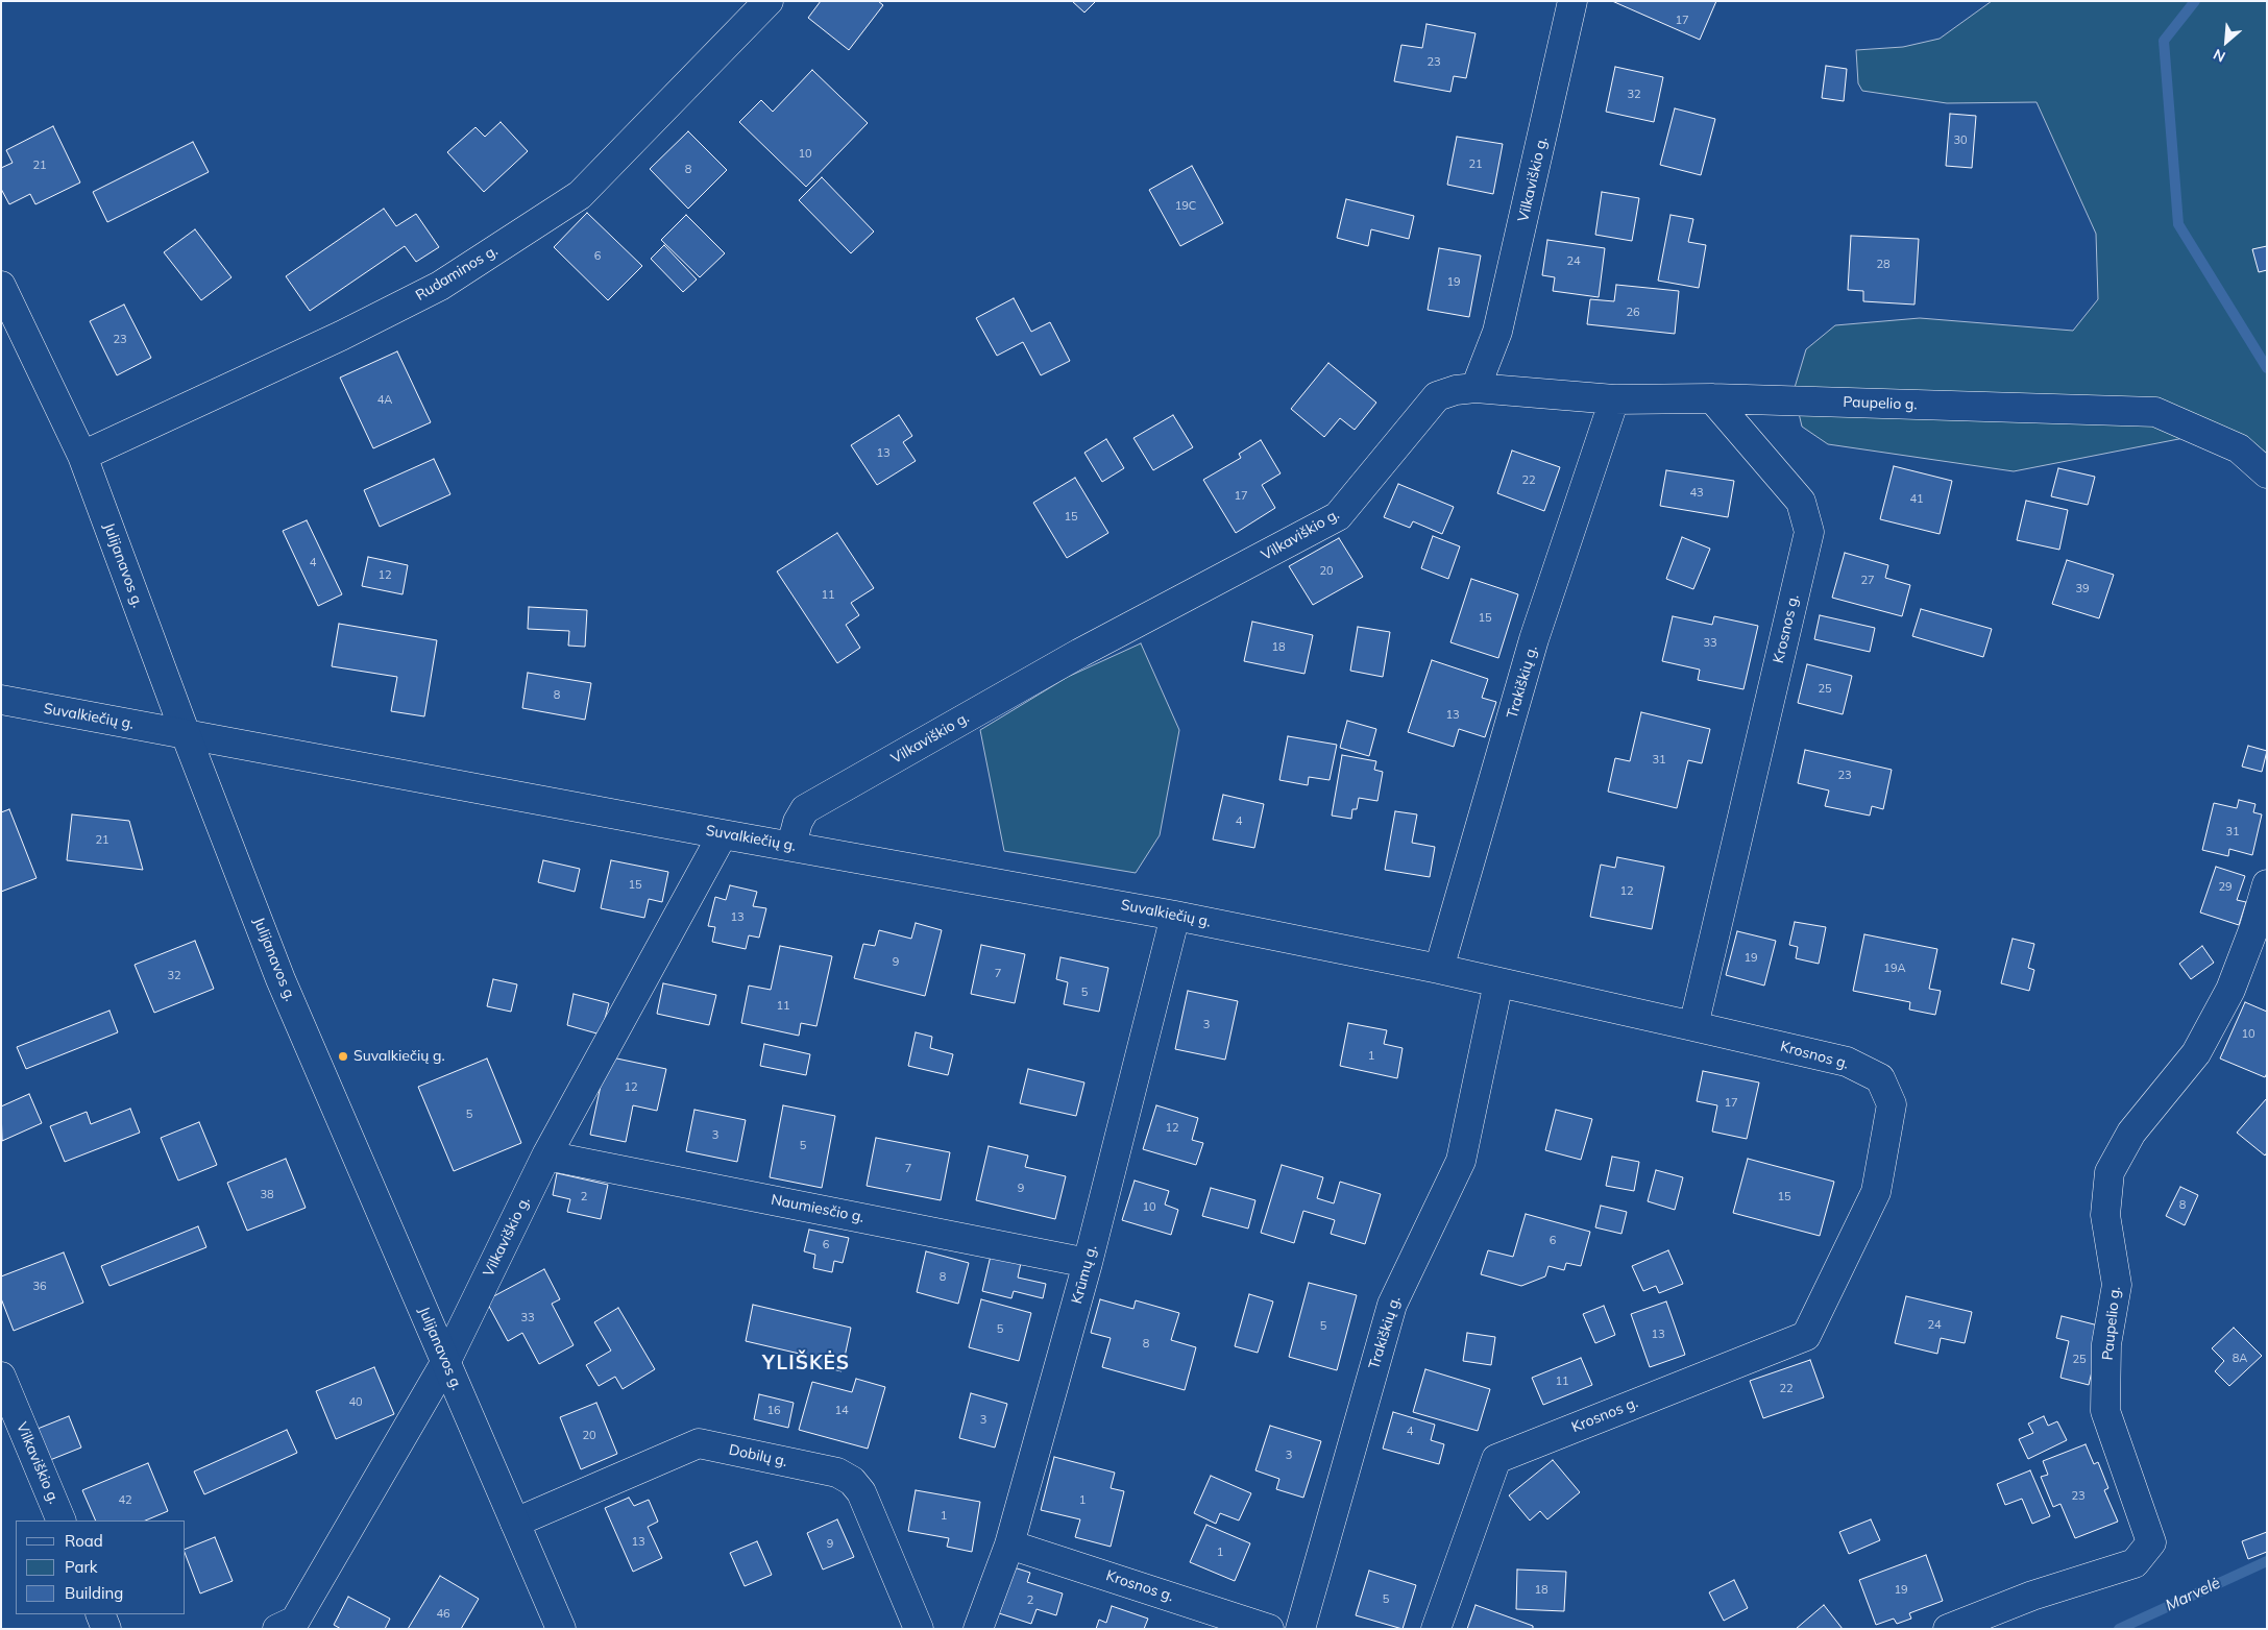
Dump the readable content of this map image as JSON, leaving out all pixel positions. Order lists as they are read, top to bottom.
{
  "streets": {
    "street": [
      "Vilkaviškio g.",
      "Rudaminos g.",
      "Paupelio g.",
      "Julijanavos g.",
      "Krosnos g.",
      "Trakiškių g.",
      "Suvalkiečių g.",
      "Naumiesčio g.",
      "Krūmų g.",
      "Dobilų g."
    ]
  },
  "crossings": [
    ["Vilkaviškio g.", "Paupelio g."],
    ["Vilkaviškio g.", "Julijanavos g."],
    ["Vilkaviškio g.", "Suvalkiečių g."],
    ["Vilkaviškio g.", "Naumiesčio g."],
    ["Rudaminos g.", "Julijanavos g."],
    ["Paupelio g.", "Krosnos g."],
    ["Paupelio g.", "Trakiškių g."],
    ["Julijanavos g.", "Suvalkiečių g."],
    ["Julijanavos g.", "Dobilų g."],
    ["Krosnos g.", "Suvalkiečių g."],
    ["Krosnos g.", "Krūmų g."],
    ["Trakiškių g.", "Suvalkiečių g."],
    ["Suvalkiečių g.", "Krūmų g."],
    ["Naumiesčio g.", "Krūmų g."]
  ],
  "districts": ["YLIŠKĖS"],
  "water": ["Marvelė"],
  "places": ["Suvalkiečių g."],
  "house_numbers": [
    "17",
    "23",
    "32",
    "30",
    "10",
    "21",
    "21",
    "8",
    "19C",
    "6",
    "24",
    "28",
    "19",
    "26",
    "23",
    "4A",
    "13",
    "22",
    "43",
    "17",
    "41",
    "15",
    "4",
    "20",
    "12",
    "27",
    "39",
    "11",
    "15",
    "33",
    "18",
    "25",
    "8",
    "13",
    "31",
    "23",
    "4",
    "31",
    "21",
    "15",
    "29",
    "12",
    "13",
    "19",
    "9",
    "19A",
    "7",
    "32",
    "5",
    "11",
    "3",
    "10",
    "1",
    "12",
    "17",
    "5",
    "12",
    "3",
    "5",
    "7",
    "9",
    "38",
    "2",
    "15",
    "8",
    "10",
    "6",
    "6",
    "8",
    "36",
    "33",
    "24",
    "5",
    "5",
    "13",
    "8",
    "8A",
    "25",
    "11",
    "22",
    "40",
    "16",
    "14",
    "3",
    "4",
    "20",
    "3",
    "23",
    "42",
    "1",
    "1",
    "13",
    "9",
    "1",
    "18",
    "19",
    "5",
    "2",
    "46"
  ],
  "legend": ["Road", "Park", "Building"],
  "north": "bottom left"
}
